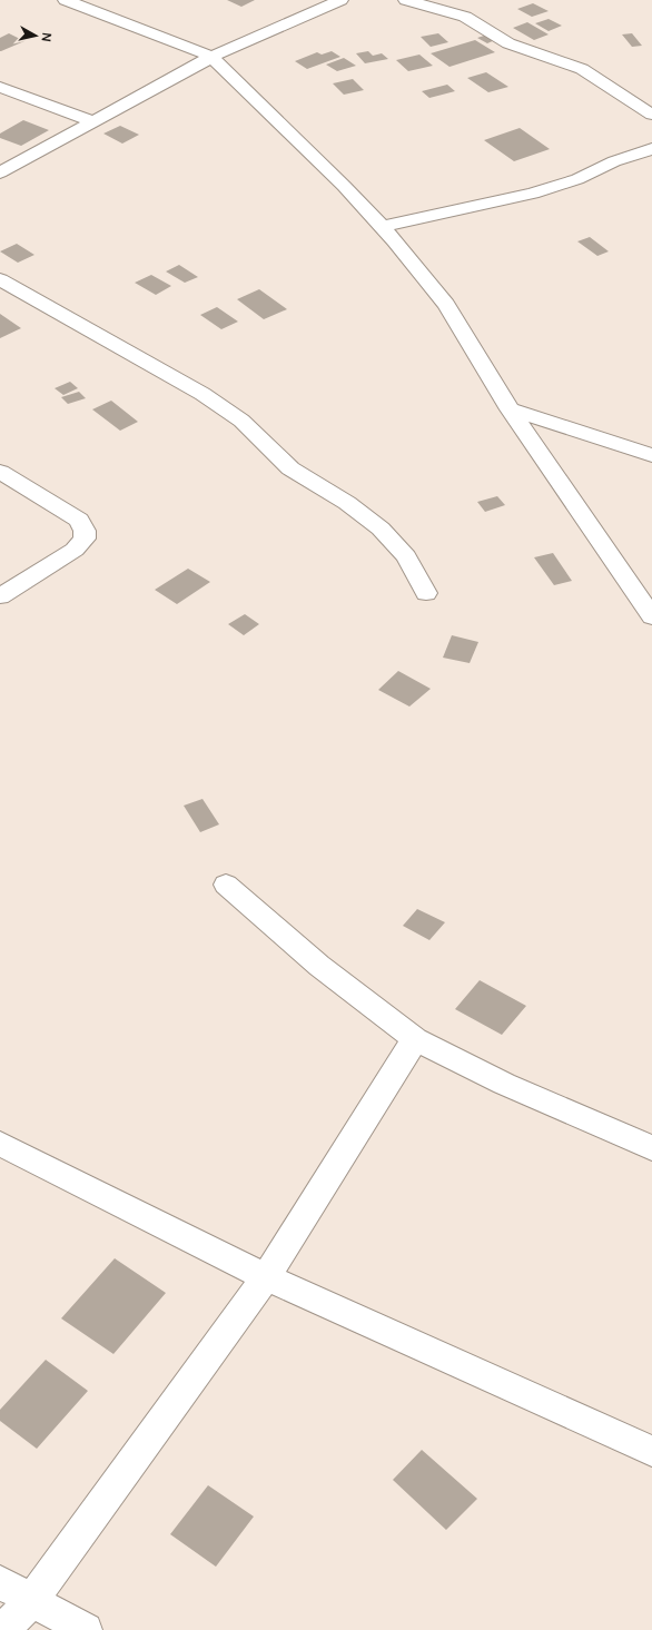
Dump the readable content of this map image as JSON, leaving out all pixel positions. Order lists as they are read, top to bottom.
{
  "north": "right"
}
